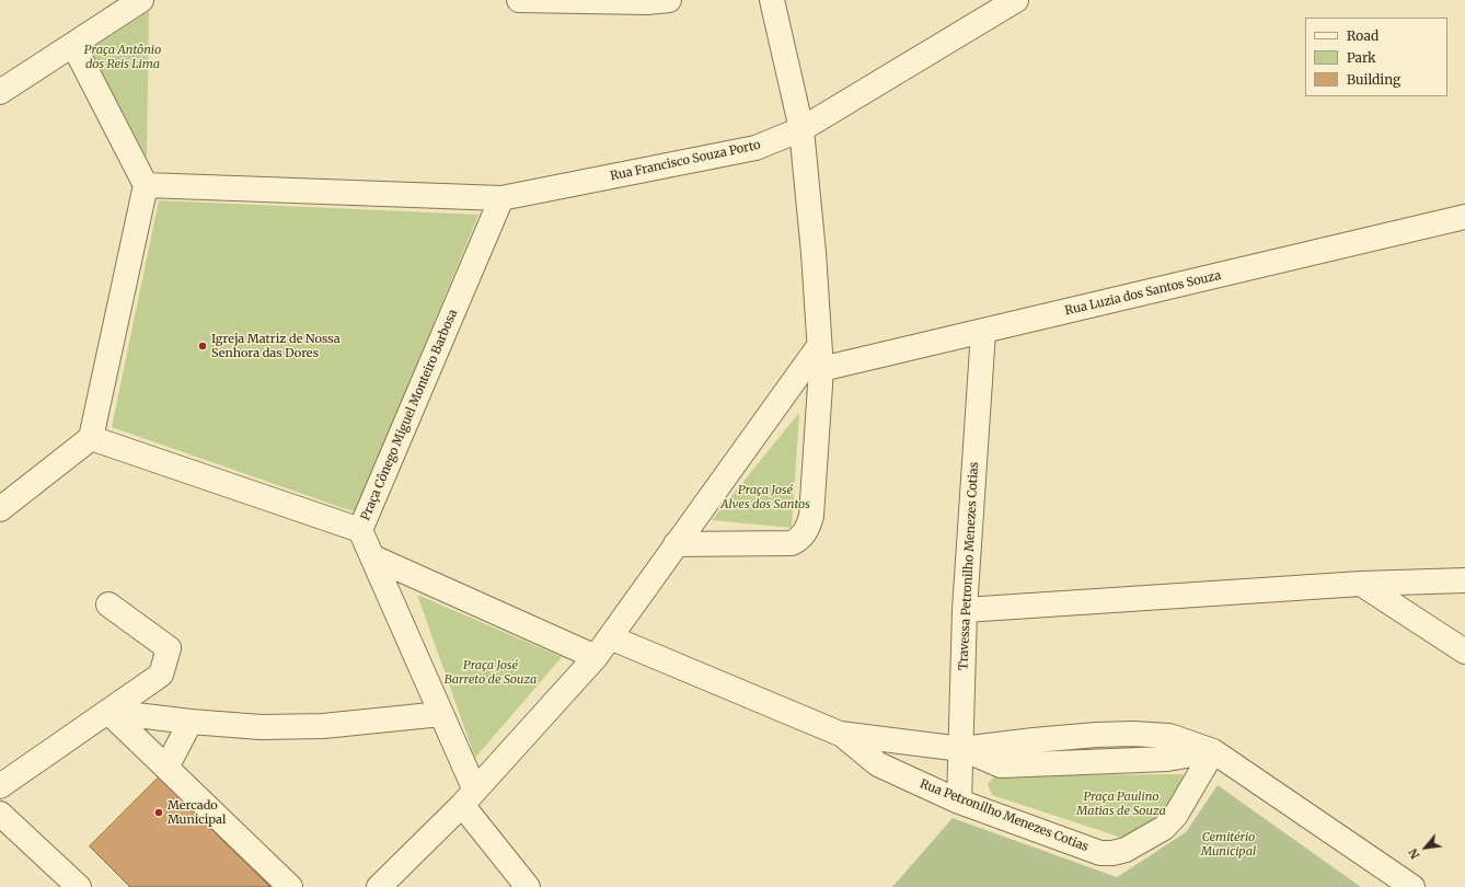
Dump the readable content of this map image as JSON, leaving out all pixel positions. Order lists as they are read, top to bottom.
{
  "streets": {
    "street": [
      "Rua Francisco Souza Porto",
      "Rua Luzia dos Santos Souza",
      "Praça Cônego Miguel Monteiro Barbosa",
      "Travessa Petronilho Menezes Cotias",
      "Rua Petronilho Menezes Cotias"
    ]
  },
  "crossings": [
    ["Rua Francisco Souza Porto", "Praça Cônego Miguel Monteiro Barbosa"],
    ["Rua Luzia dos Santos Souza", "Travessa Petronilho Menezes Cotias"],
    ["Travessa Petronilho Menezes Cotias", "Rua Petronilho Menezes Cotias"]
  ],
  "parks": [
    "Praça Antônio dos Reis Lima",
    "Praça José Alves dos Santos",
    "Praça José Barreto de Souza",
    "Praça Paulino Matias de Souza",
    "Cemitério Municipal"
  ],
  "places": ["Igreja Matriz de Nossa Senhora das Dores", "Mercado Municipal"],
  "legend": ["Road", "Park", "Building"],
  "north": "bottom left"
}
